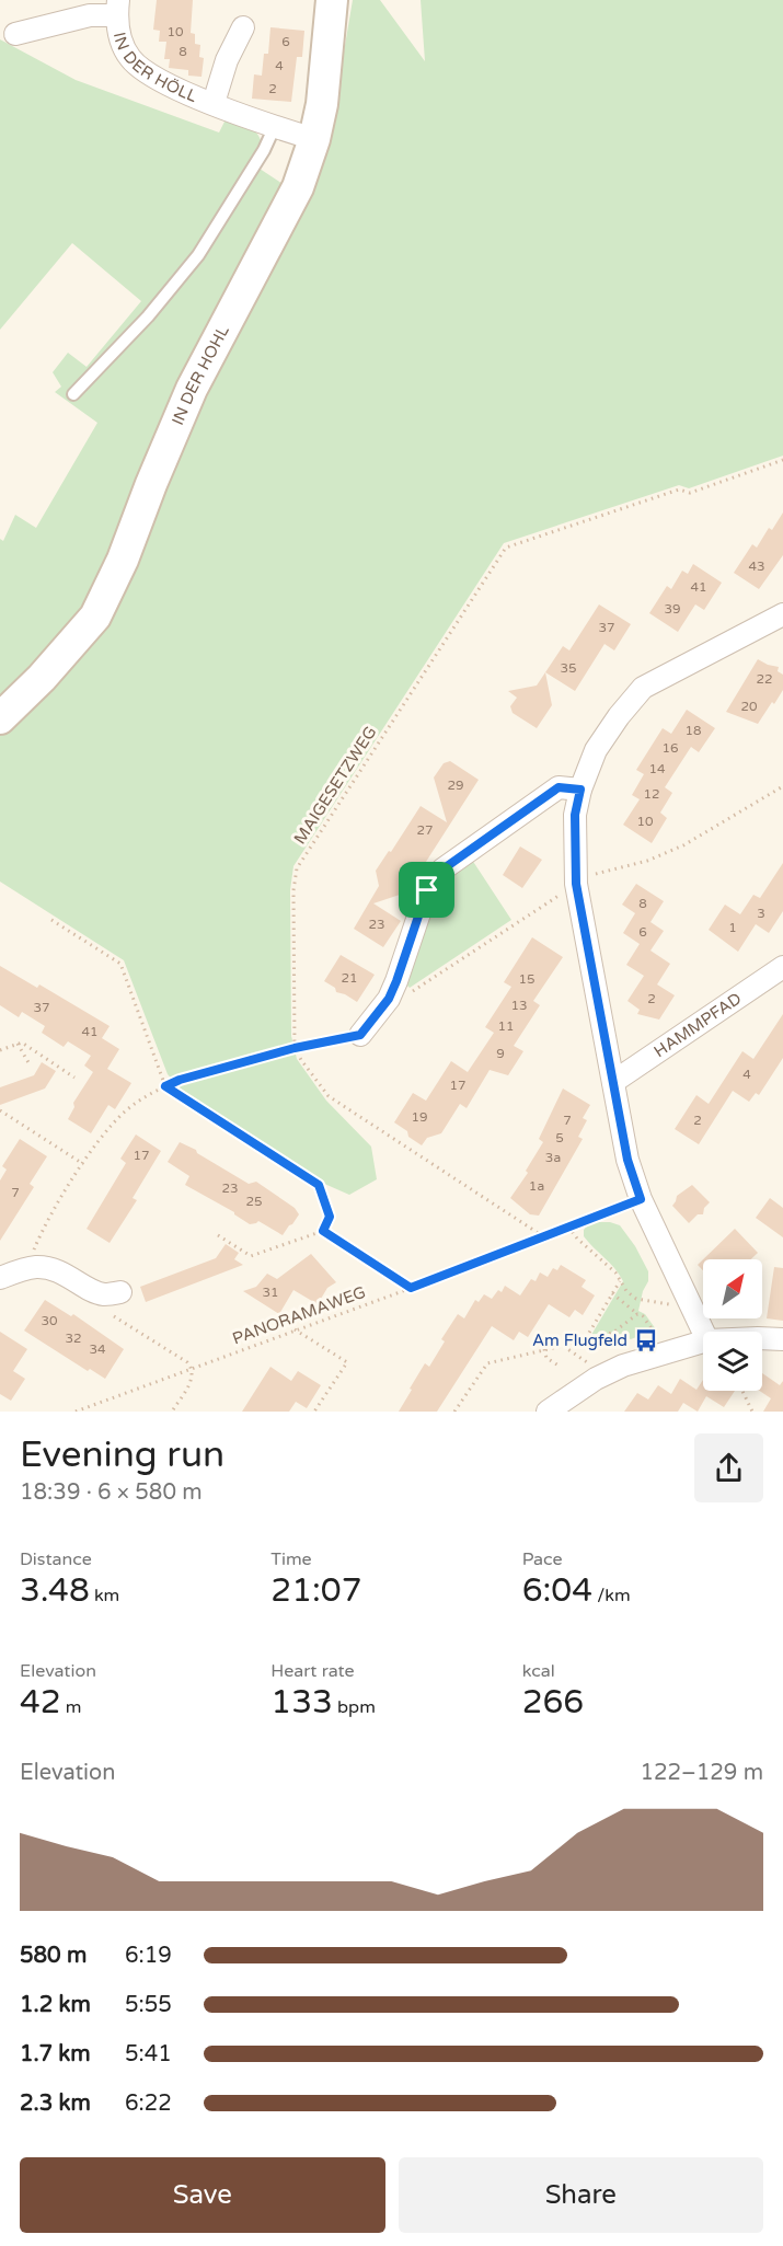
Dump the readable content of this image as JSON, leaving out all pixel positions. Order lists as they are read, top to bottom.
{
  "streets": {
    "street": ["IN DER HÖLL", "IN DER HOHL", "HAMMPFAD"],
    "path": ["MAIGESETZWEG", "PANORAMAWEG"]
  },
  "crossings": [
    ["IN DER HÖLL", "IN DER HOHL"]
  ],
  "places": {
    "bus stop": ["Am Flugfeld"]
  },
  "house_numbers": [
    "10",
    "6",
    "8",
    "4",
    "2",
    "43",
    "41",
    "39",
    "37",
    "35",
    "22",
    "20",
    "18",
    "16",
    "14",
    "29",
    "12",
    "10",
    "27",
    "8",
    "3",
    "23",
    "1",
    "6",
    "21",
    "15",
    "2",
    "13",
    "37",
    "11",
    "41",
    "9",
    "4",
    "17",
    "19",
    "7",
    "2",
    "5",
    "17",
    "3a",
    "1a",
    "23",
    "7",
    "25",
    "31",
    "30",
    "32",
    "34"
  ],
  "north": "top right",
  "page": {
    "heading": ["Evening run", "18:39 · 6 × 580 m"],
    "stats": [
      ["Distance", "3.48 km"],
      ["Time", "21:07"],
      ["Pace", "6:04 /km"],
      ["Elevation", "42 m"],
      ["Heart rate", "133 bpm"],
      ["kcal", "266"]
    ],
    "chart": ["Elevation", "122–129 m"],
    "list": [
      {
        "name": "580 m",
        "note": "6:19"
      },
      {
        "name": "1.2 km",
        "note": "5:55"
      },
      {
        "name": "1.7 km",
        "note": "5:41"
      },
      {
        "name": "2.3 km",
        "note": "6:22"
      }
    ],
    "buttons": ["Save", "Share"]
  }
}
